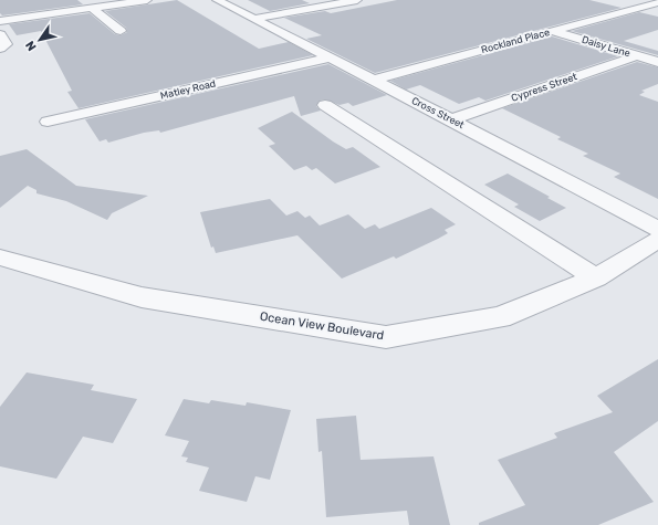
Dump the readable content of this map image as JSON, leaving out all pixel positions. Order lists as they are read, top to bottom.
{
  "streets": {
    "street": [
      "Rockland Place",
      "Daisy Lane",
      "Cypress Street",
      "Matley Road",
      "Cross Street",
      "Ocean View Boulevard"
    ]
  },
  "crossings": [
    ["Rockland Place", "Daisy Lane"],
    ["Rockland Place", "Cross Street"],
    ["Daisy Lane", "Cypress Street"],
    ["Cypress Street", "Cross Street"],
    ["Matley Road", "Cross Street"]
  ],
  "north": "bottom left"
}
